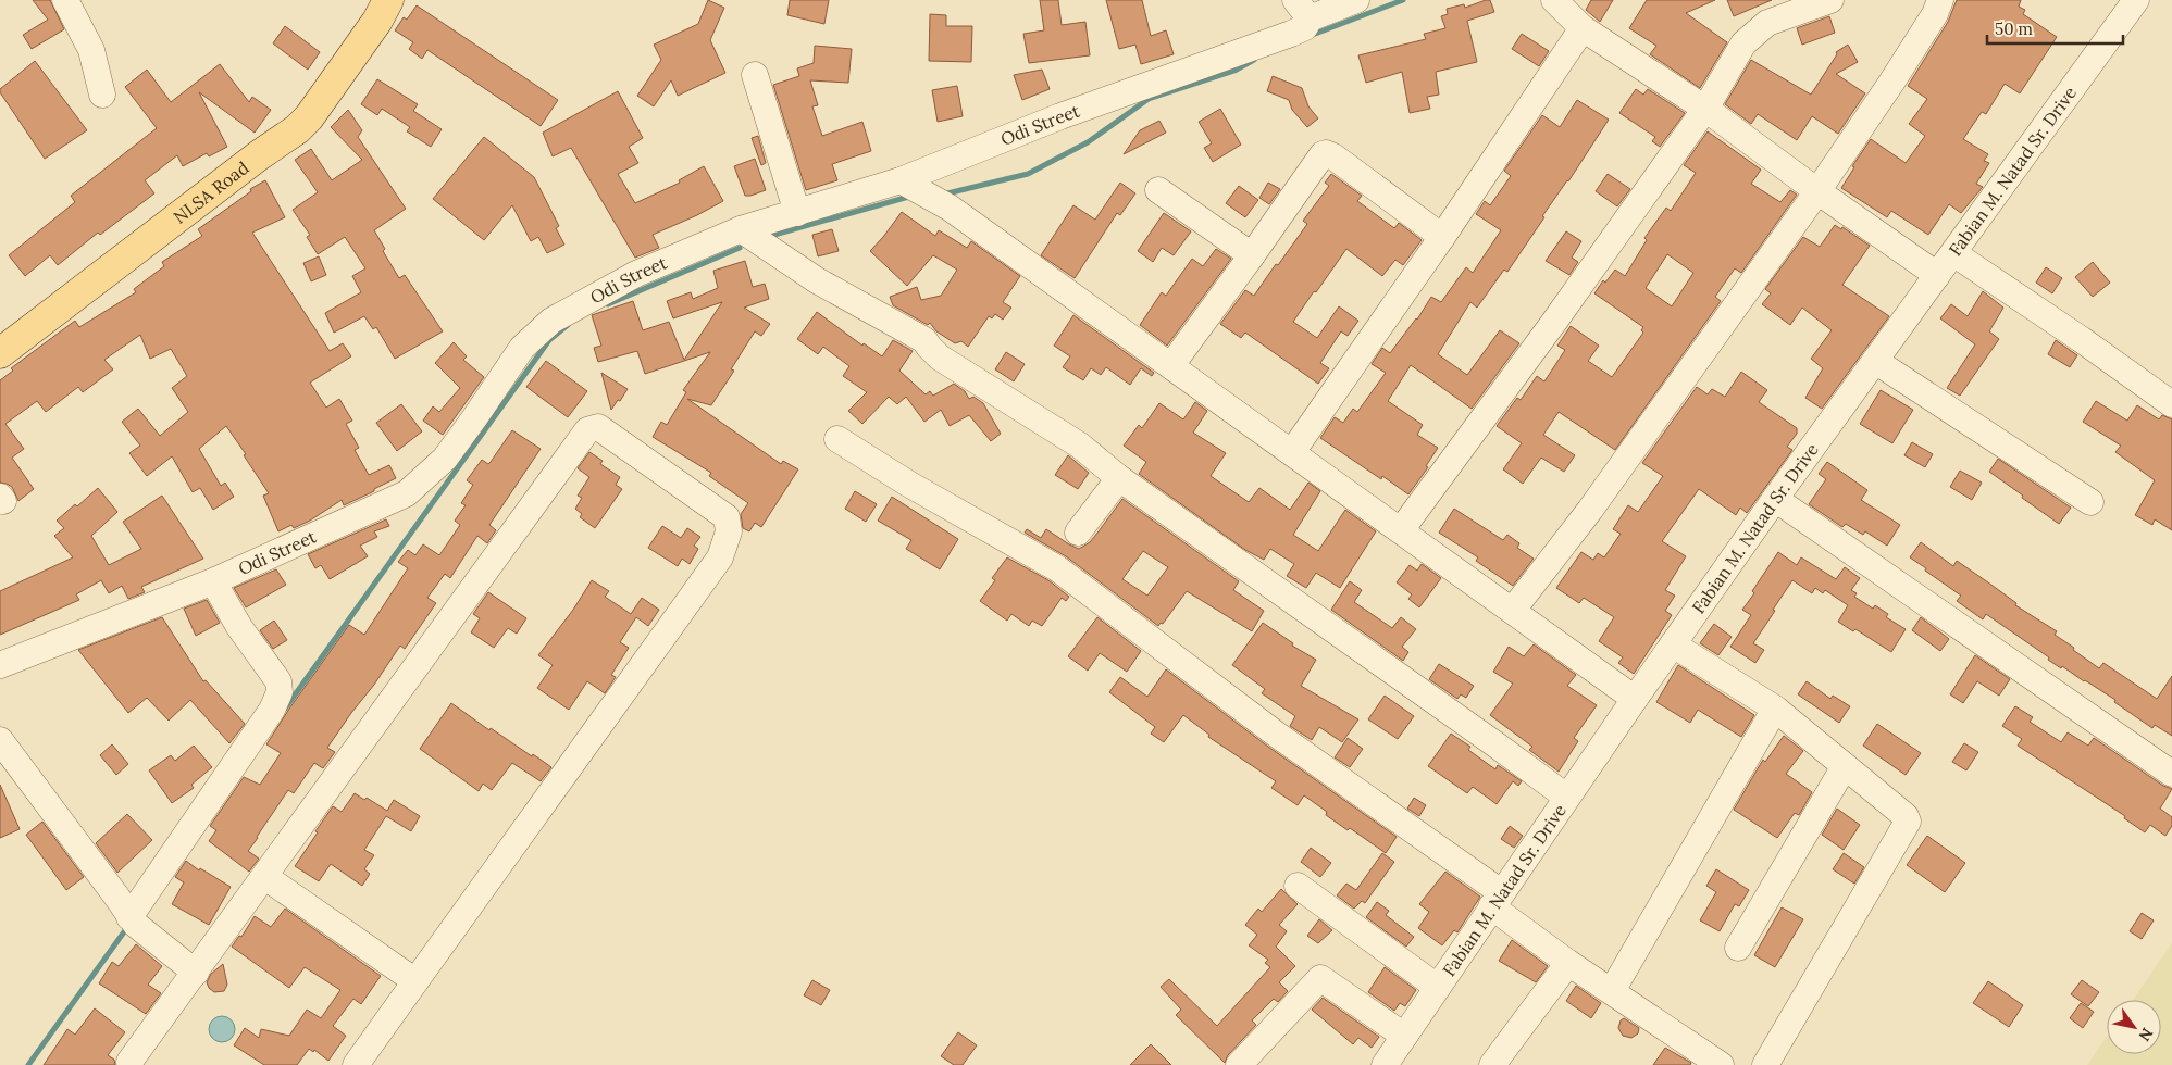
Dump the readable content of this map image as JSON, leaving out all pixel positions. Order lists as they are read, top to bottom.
{
  "streets": {
    "main road": ["NLSA Road"],
    "street": ["Odi Street", "Fabian M. Natad Sr. Drive"]
  },
  "scale_bar": "50 m",
  "north": "bottom right"
}
